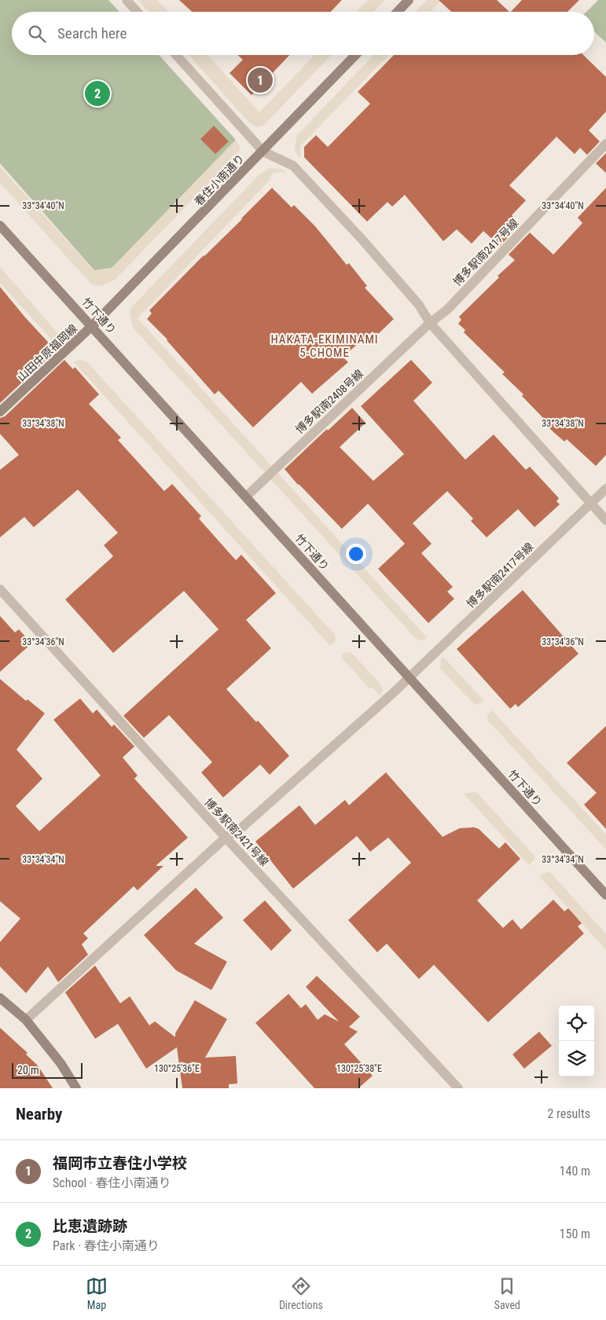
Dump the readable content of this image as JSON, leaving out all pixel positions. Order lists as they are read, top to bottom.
{
  "streets": {
    "street": [
      "春住小南通り",
      "博多駅南2417号線",
      "竹下通り",
      "山田中原福岡線",
      "博多駅南2408号線",
      "博多駅南2421号線"
    ]
  },
  "crossings": [
    ["春住小南通り", "竹下通り"],
    ["春住小南通り", "山田中原福岡線"],
    ["博多駅南2417号線", "竹下通り"],
    ["博多駅南2417号線", "博多駅南2408号線"],
    ["博多駅南2417号線", "博多駅南2421号線"],
    ["竹下通り", "山田中原福岡線"],
    ["竹下通り", "博多駅南2408号線"]
  ],
  "districts": ["HAKATA-EKIMINAMI 5-CHOME"],
  "scale_bar": "20 m",
  "page": {
    "search": "Search here",
    "pins": ["1", "2"],
    "scale": "20 m",
    "heading": ["Nearby", "2 results"],
    "list": [
      {
        "mark": "1",
        "name": "福岡市立春住小学校",
        "note": "School · 春住小南通り",
        "value": "140 m"
      },
      {
        "mark": "2",
        "name": "比恵遺跡跡",
        "note": "Park · 春住小南通り",
        "value": "150 m"
      }
    ],
    "nav": ["Map", "Directions", "Saved"]
  },
  "coordinates": [
    "33°34'40\"N",
    "33°34'38\"N",
    "33°34'36\"N",
    "33°34'34\"N",
    "130°25'36\"E",
    "130°25'38\"E"
  ]
}
